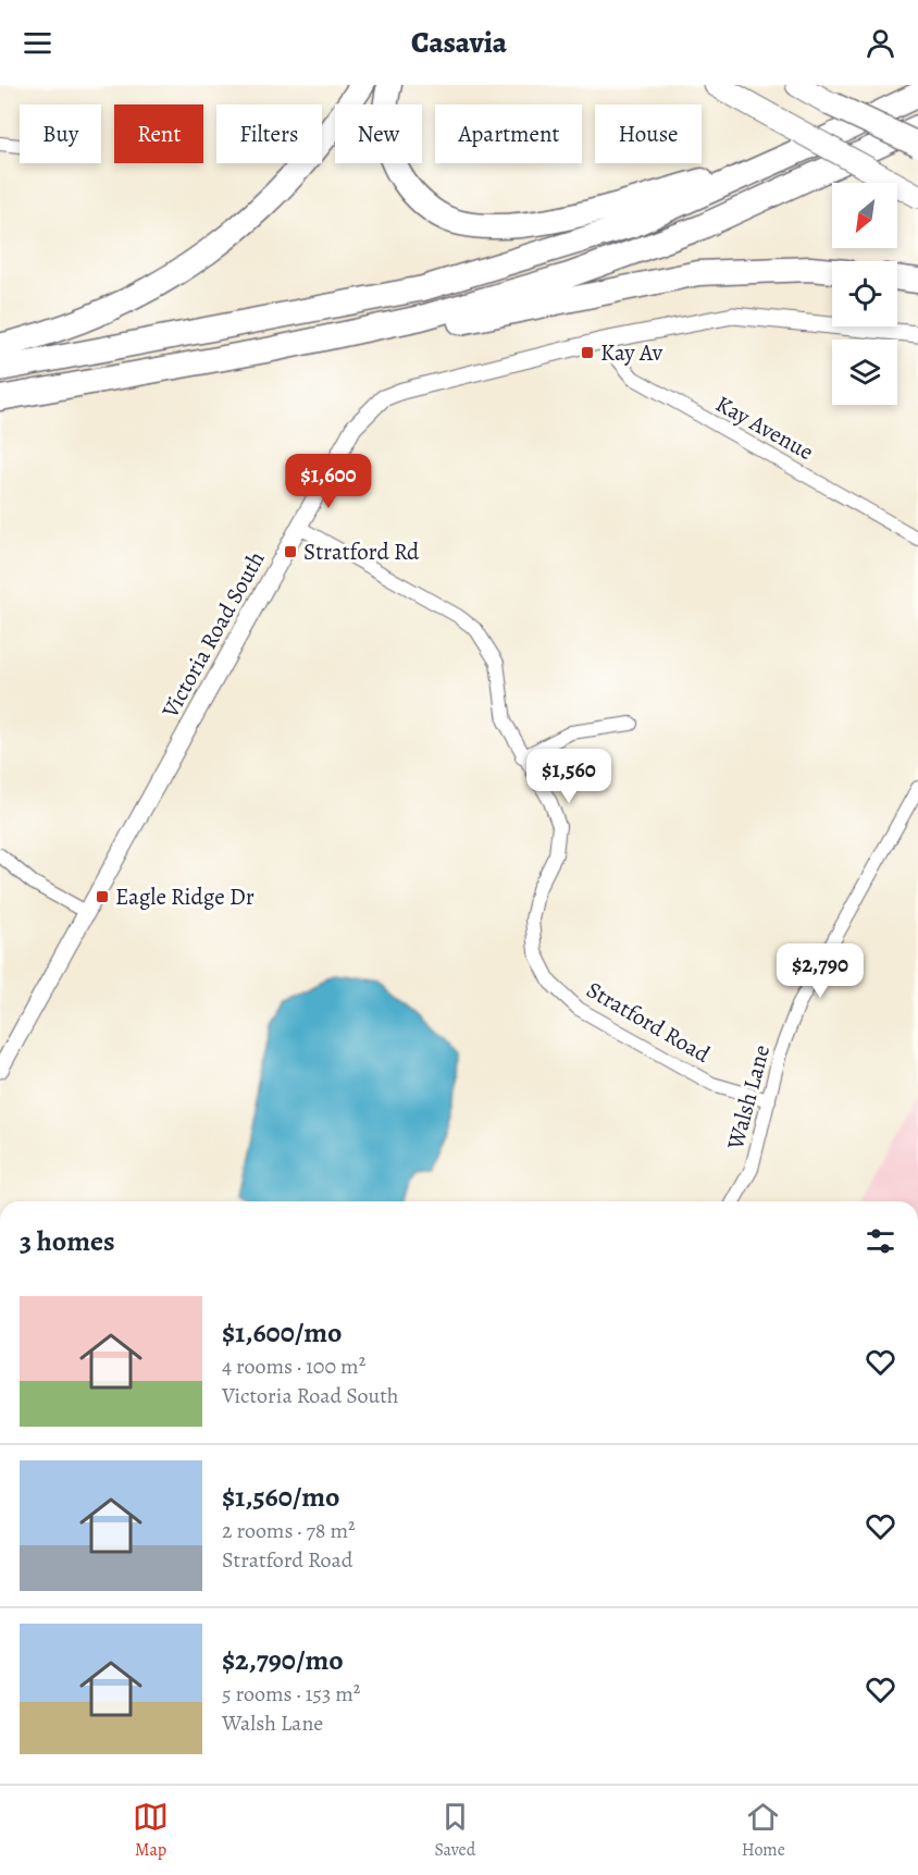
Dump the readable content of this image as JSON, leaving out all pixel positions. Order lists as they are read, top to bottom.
{
  "streets": {
    "street": [
      "Kay Avenue",
      "Victoria Road South",
      "Stratford Road",
      "Walsh Lane"
    ]
  },
  "crossings": [
    ["Kay Avenue", "Victoria Road South"],
    ["Victoria Road South", "Stratford Road"],
    ["Stratford Road", "Walsh Lane"]
  ],
  "places": {
    "transit": ["Kay Av", "Stratford Rd", "Eagle Ridge Dr"]
  },
  "north": "bottom left",
  "page": {
    "header": "Casavia",
    "chip": [
      "Buy",
      "Rent",
      "Filters",
      "New",
      "Apartment",
      "House"
    ],
    "price": ["$1,600", "$1,560", "$2,790"],
    "heading": "3 homes",
    "list": [
      {
        "name": "$1,600/mo",
        "note": "4 rooms · 100 m² · Victoria Road South"
      },
      {
        "name": "$1,560/mo",
        "note": "2 rooms · 78 m² · Stratford Road"
      },
      {
        "name": "$2,790/mo",
        "note": "5 rooms · 153 m² · Walsh Lane"
      }
    ],
    "tabs": ["Map", "Saved", "Home"]
  }
}
